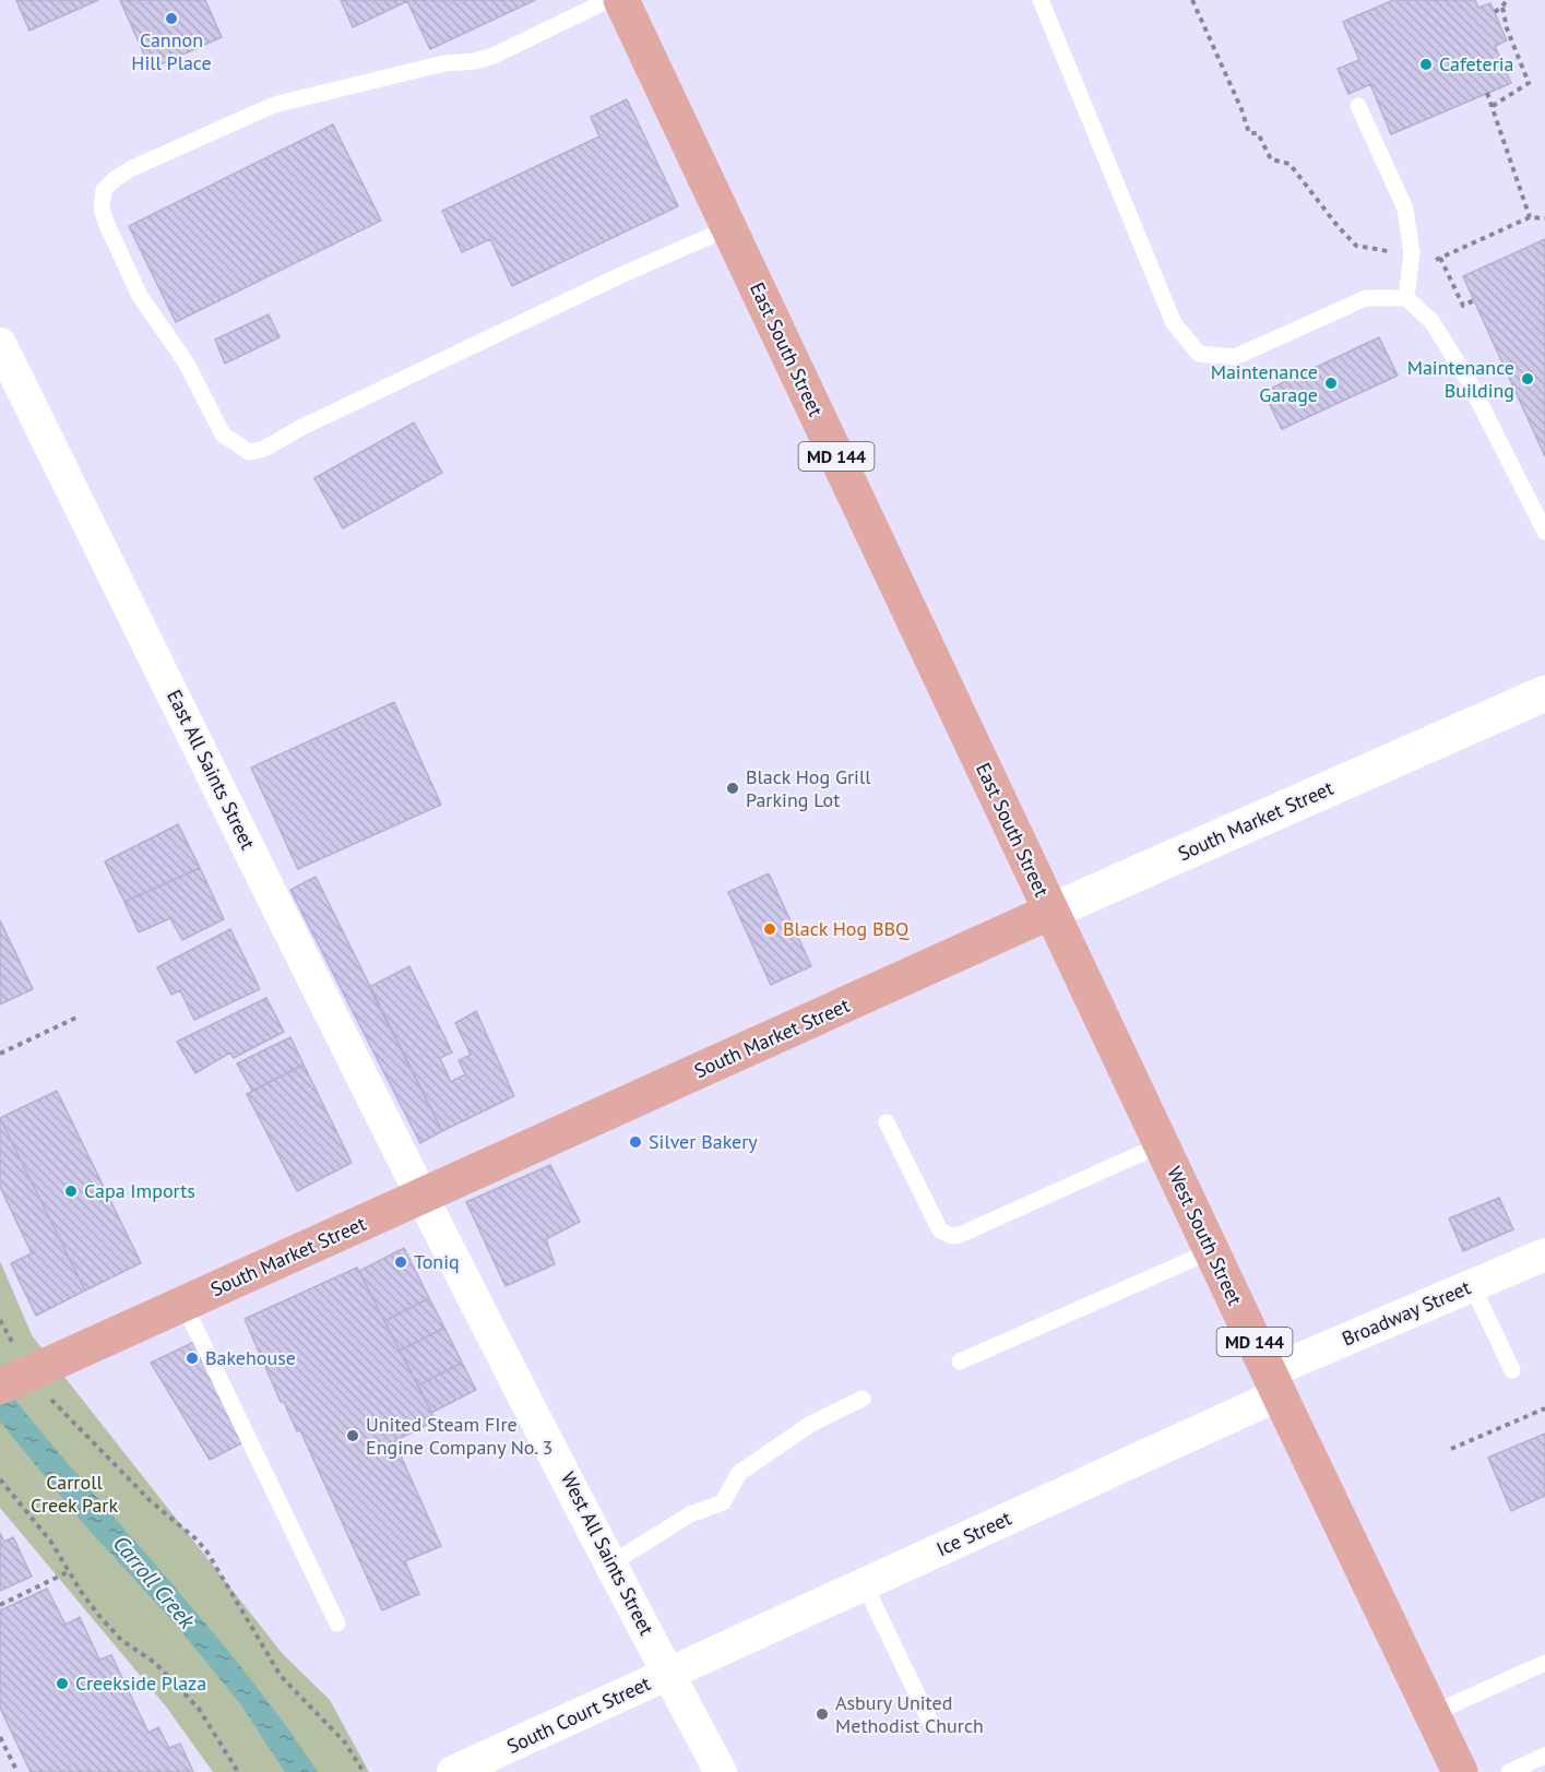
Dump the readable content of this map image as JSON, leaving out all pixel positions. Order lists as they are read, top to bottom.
{
  "streets": {
    "main road": [
      "East South Street",
      "MD 144",
      "South Market Street",
      "West South Street"
    ],
    "street": [
      "East All Saints Street",
      "Broadway Street",
      "Ice Street",
      "West All Saints Street",
      "South Court Street"
    ]
  },
  "crossings": [
    ["East South Street", "South Market Street"],
    ["East South Street", "West South Street"],
    ["East All Saints Street", "South Market Street"],
    ["East All Saints Street", "West All Saints Street"],
    ["South Market Street", "West South Street"],
    ["South Market Street", "West All Saints Street"],
    ["West South Street", "Broadway Street"],
    ["West South Street", "Ice Street"],
    ["Broadway Street", "Ice Street"],
    ["Ice Street", "West All Saints Street"],
    ["Ice Street", "South Court Street"],
    ["West All Saints Street", "South Court Street"]
  ],
  "water": ["Carroll Creek"],
  "parks": ["Carroll Creek Park"],
  "places": [
    "Cannon Hill Place",
    "Cafeteria",
    "Maintenance Building",
    "Maintenance Garage",
    "Black Hog Grill Parking Lot",
    "Black Hog BBQ",
    "Silver Bakery",
    "Capa Imports",
    "Toniq",
    "Bakehouse",
    "United Steam FIre Engine Company No. 3",
    "Creekside Plaza",
    "Asbury United Methodist Church"
  ]
}
